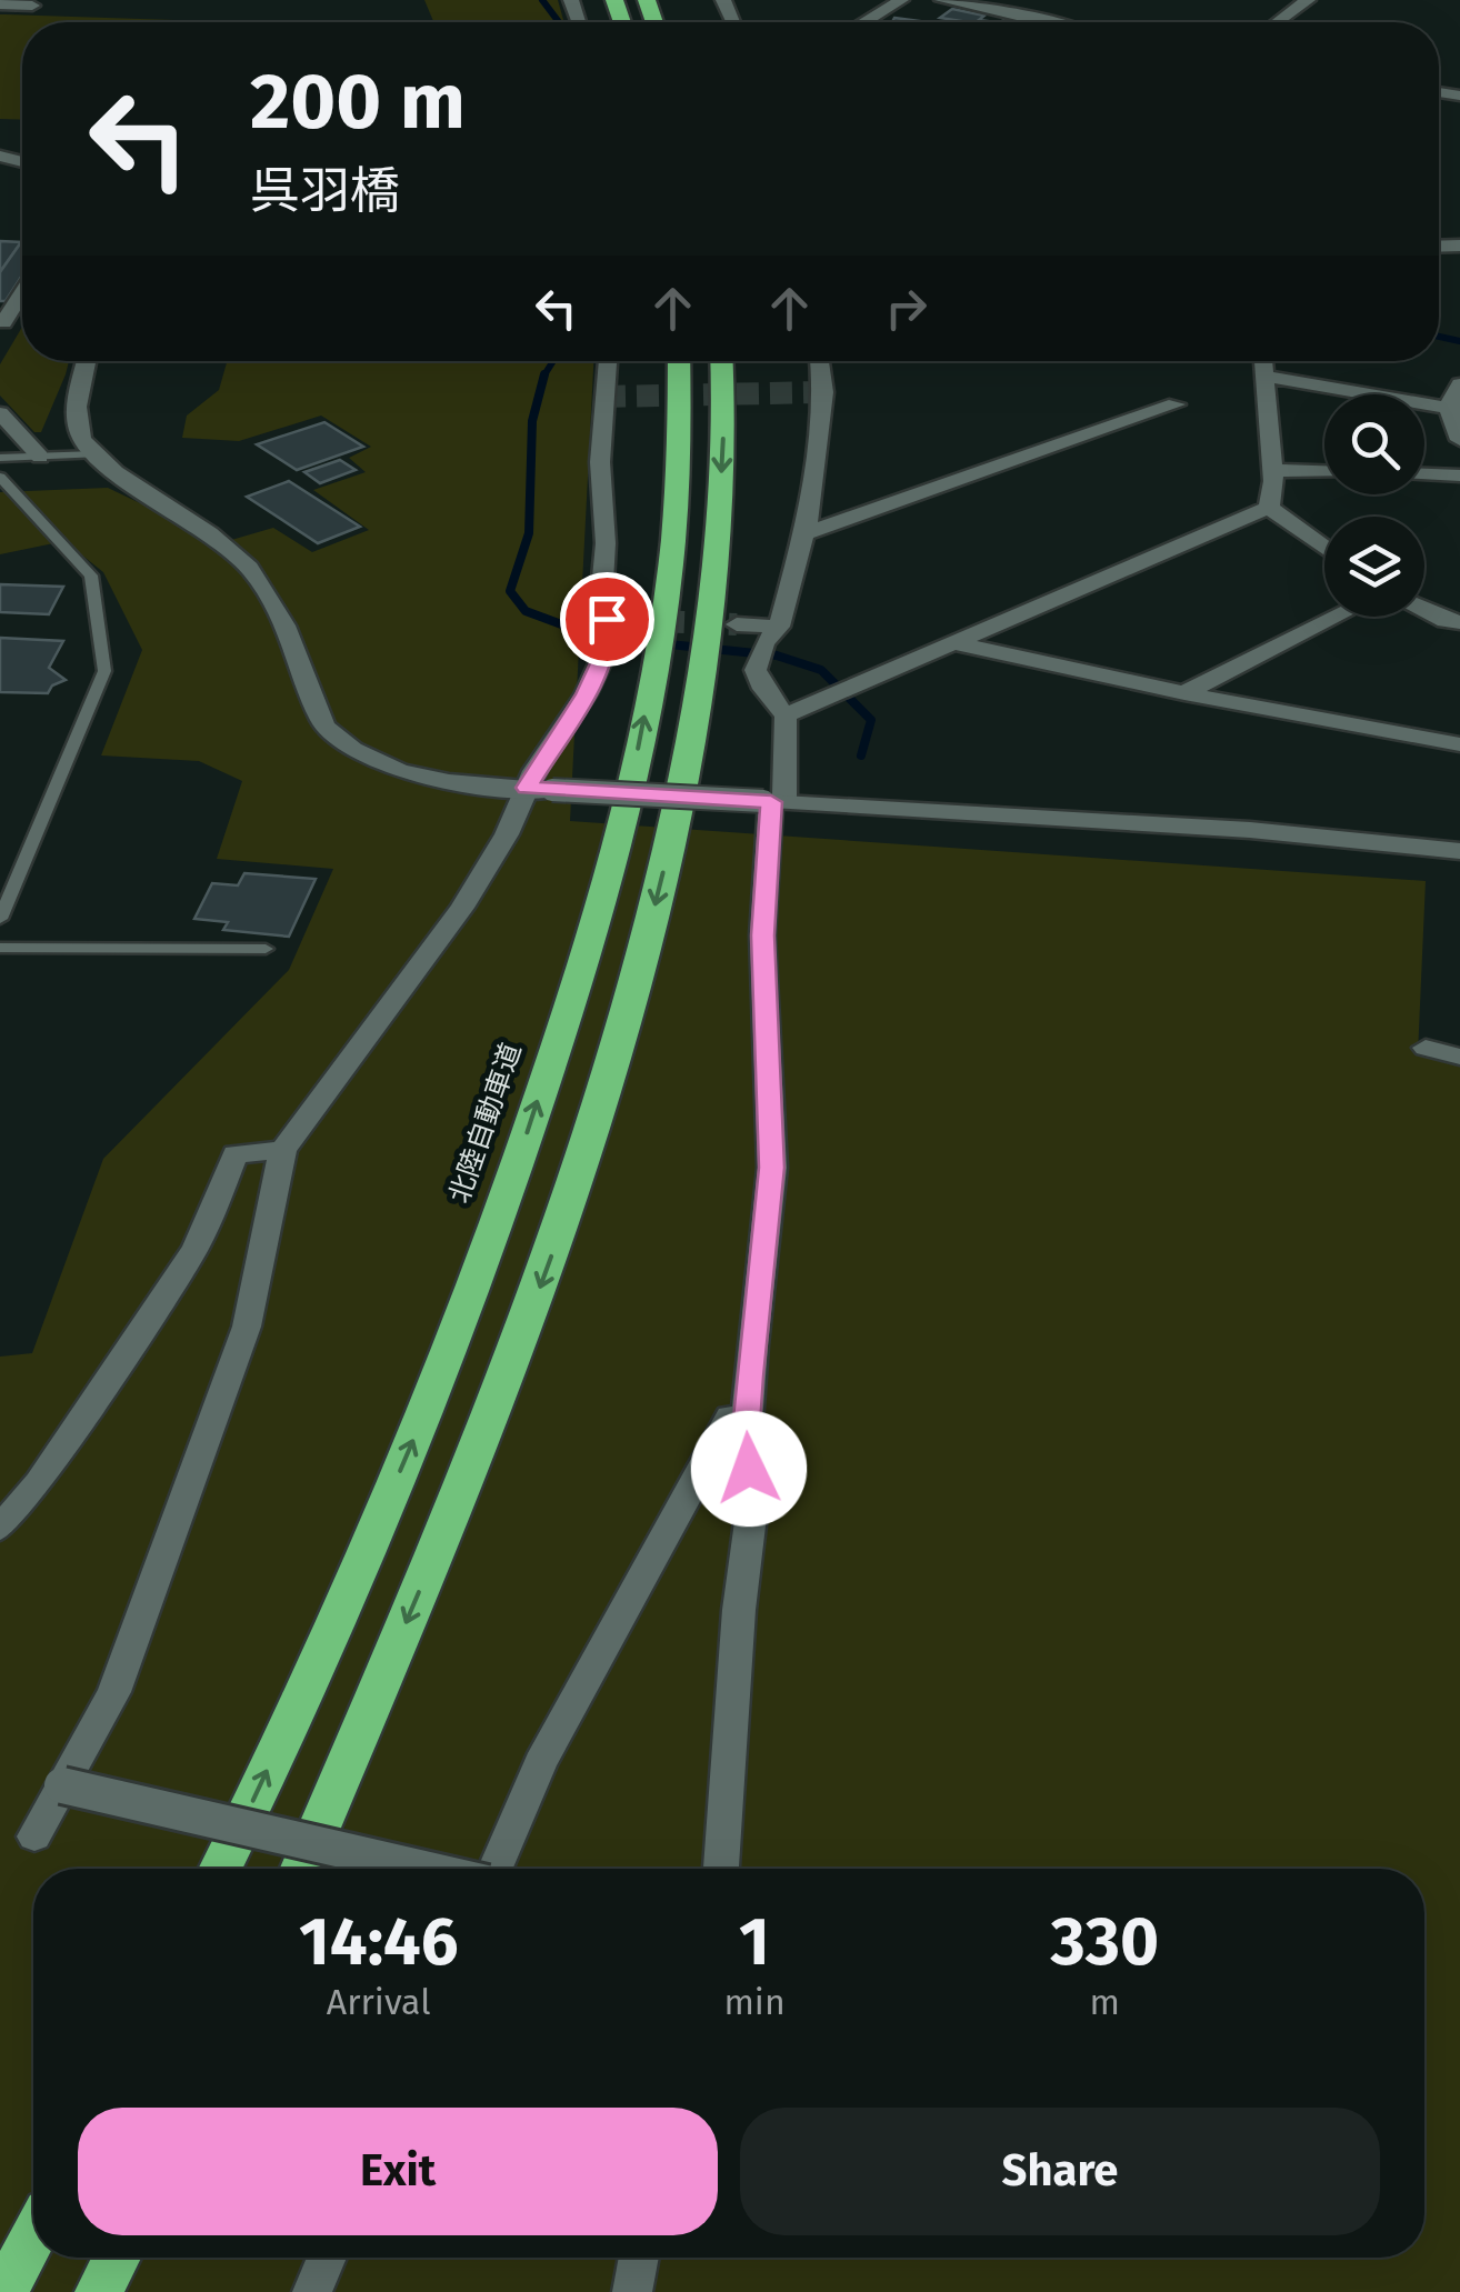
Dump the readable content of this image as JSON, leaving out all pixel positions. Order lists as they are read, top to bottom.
{
  "streets": {
    "highway": ["北陸自動車道"]
  },
  "page": {
    "turn": ["200 m", "呉羽橋"],
    "eta": [
      "14:46",
      "Arrival",
      "1",
      "min",
      "330",
      "m"
    ],
    "buttons": ["Exit", "Share"]
  }
}
